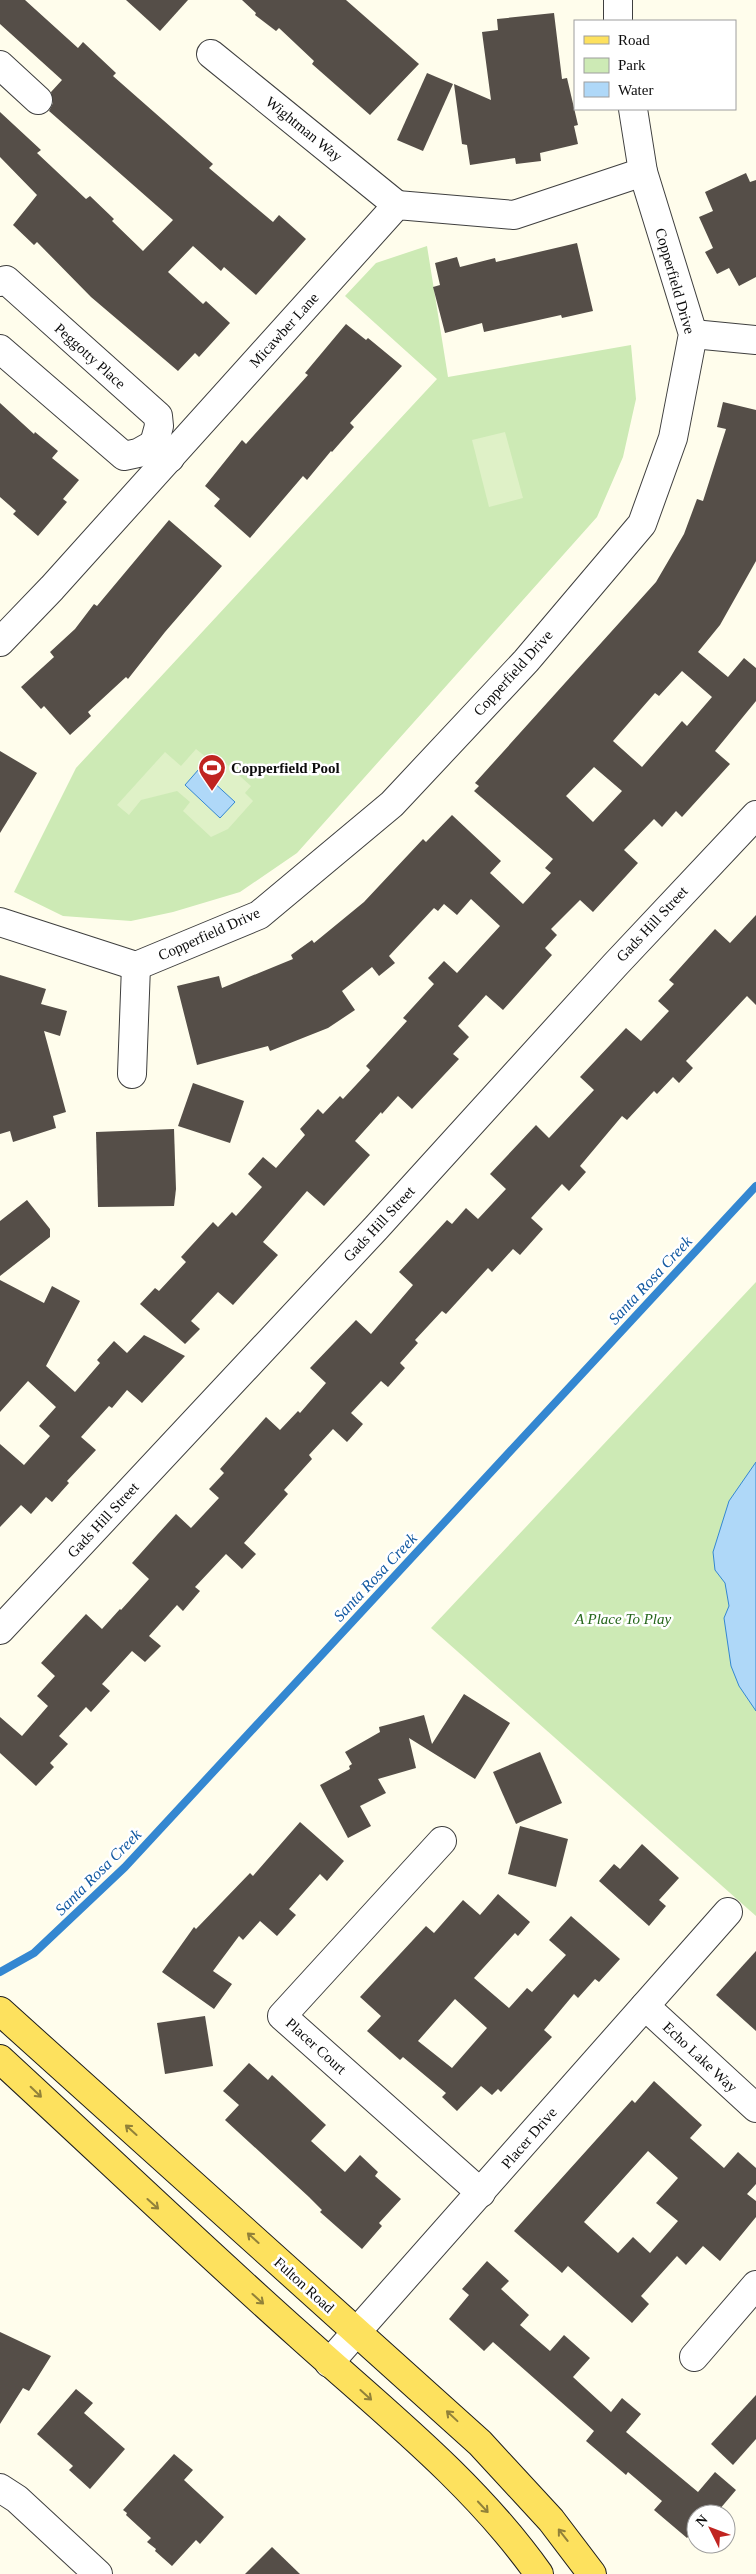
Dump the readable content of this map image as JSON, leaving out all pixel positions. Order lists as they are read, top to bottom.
{
  "streets": {
    "main road": ["Fulton Road"],
    "street": [
      "Wightman Way",
      "Copperfield Drive",
      "Micawber Lane",
      "Peggotty Place",
      "Gads Hill Street",
      "Placer Court",
      "Echo Lake Way",
      "Placer Drive"
    ]
  },
  "crossings": [
    ["Wightman Way", "Micawber Lane"],
    ["Micawber Lane", "Peggotty Place"],
    ["Placer Court", "Placer Drive"],
    ["Echo Lake Way", "Placer Drive"],
    ["Placer Drive", "Fulton Road"]
  ],
  "water": ["Santa Rosa Creek"],
  "parks": ["A Place To Play"],
  "places": {
    "sports": ["Copperfield Pool"]
  },
  "legend": ["Road", "Park", "Water"],
  "north": "top left"
}
